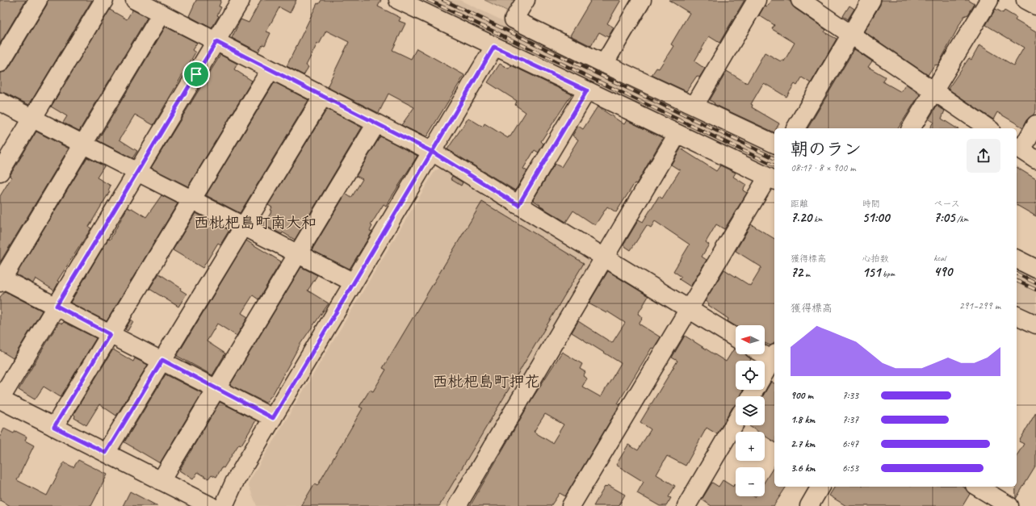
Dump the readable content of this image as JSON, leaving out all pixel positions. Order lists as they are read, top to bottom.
{
  "districts": ["西枇杷島町南大和", "西枇杷島町押花"],
  "north": "left",
  "page": {
    "heading": ["朝のラン", "08:17 · 8 × 900 m"],
    "stats": [
      ["距離", "7.20 km"],
      ["時間", "51:00"],
      ["ペース", "7:05 /km"],
      ["獲得標高", "72 m"],
      ["心拍数", "151 bpm"],
      ["kcal", "490"]
    ],
    "chart": ["獲得標高", "291–299 m"],
    "map_buttons": ["+", "−"],
    "list": [
      {
        "name": "900 m",
        "note": "7:33"
      },
      {
        "name": "1.8 km",
        "note": "7:37"
      },
      {
        "name": "2.7 km",
        "note": "6:47"
      },
      {
        "name": "3.6 km",
        "note": "6:53"
      }
    ]
  }
}
